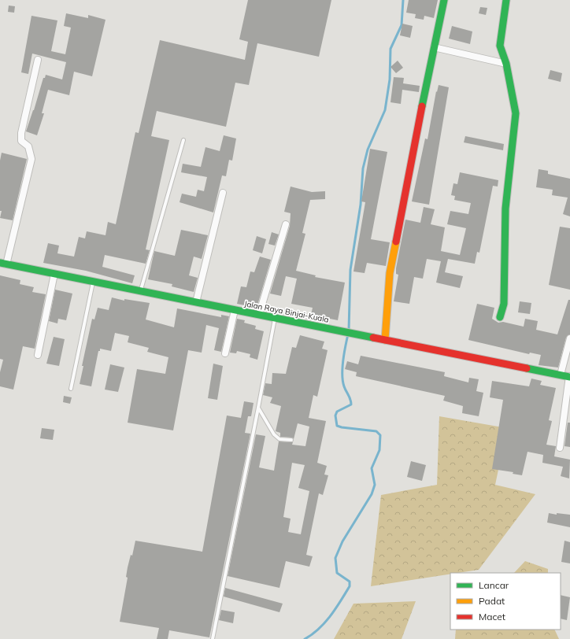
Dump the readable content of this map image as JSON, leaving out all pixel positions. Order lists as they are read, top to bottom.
{
  "streets": {
    "street": ["Jalan Raya Binjai-Kuala"]
  },
  "legend": ["Lancar", "Padat", "Macet"]
}
